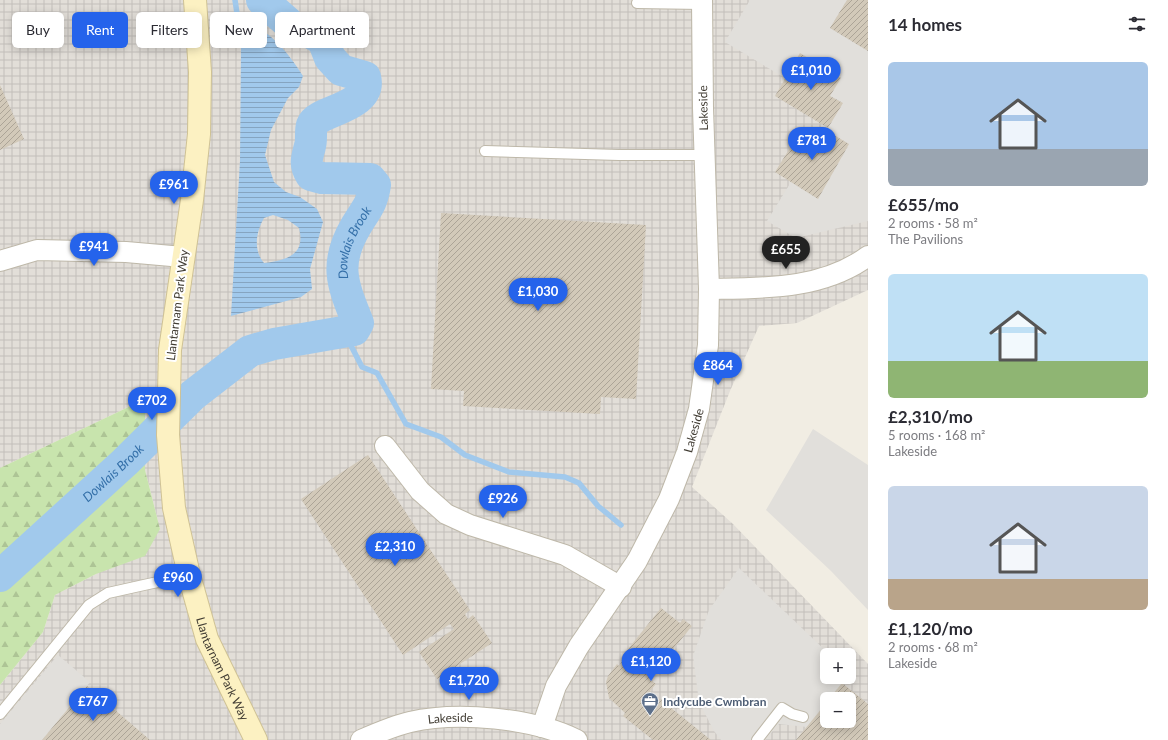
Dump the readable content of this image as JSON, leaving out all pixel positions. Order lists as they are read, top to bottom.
{
  "streets": {
    "street": ["Lakeside", "Llantarnam Park Way"]
  },
  "water": ["Dowlais Brook"],
  "places": {
    "office": ["Indycube Cwmbran"]
  },
  "page": {
    "heading": "14 homes",
    "chip": [
      "Buy",
      "Rent",
      "Filters",
      "New",
      "Apartment"
    ],
    "list": [
      {
        "name": "£655/mo",
        "note": "2 rooms · 58 m² · The Pavilions"
      },
      {
        "name": "£2,310/mo",
        "note": "5 rooms · 168 m² · Lakeside"
      },
      {
        "name": "£1,120/mo",
        "note": "2 rooms · 68 m² · Lakeside"
      }
    ],
    "price": [
      "£1,010",
      "£781",
      "£961",
      "£941",
      "£655",
      "£1,030",
      "£864",
      "£702",
      "£926",
      "£2,310",
      "£960",
      "£1,120",
      "£1,720",
      "£767"
    ],
    "map_buttons": ["+", "−"]
  }
}
